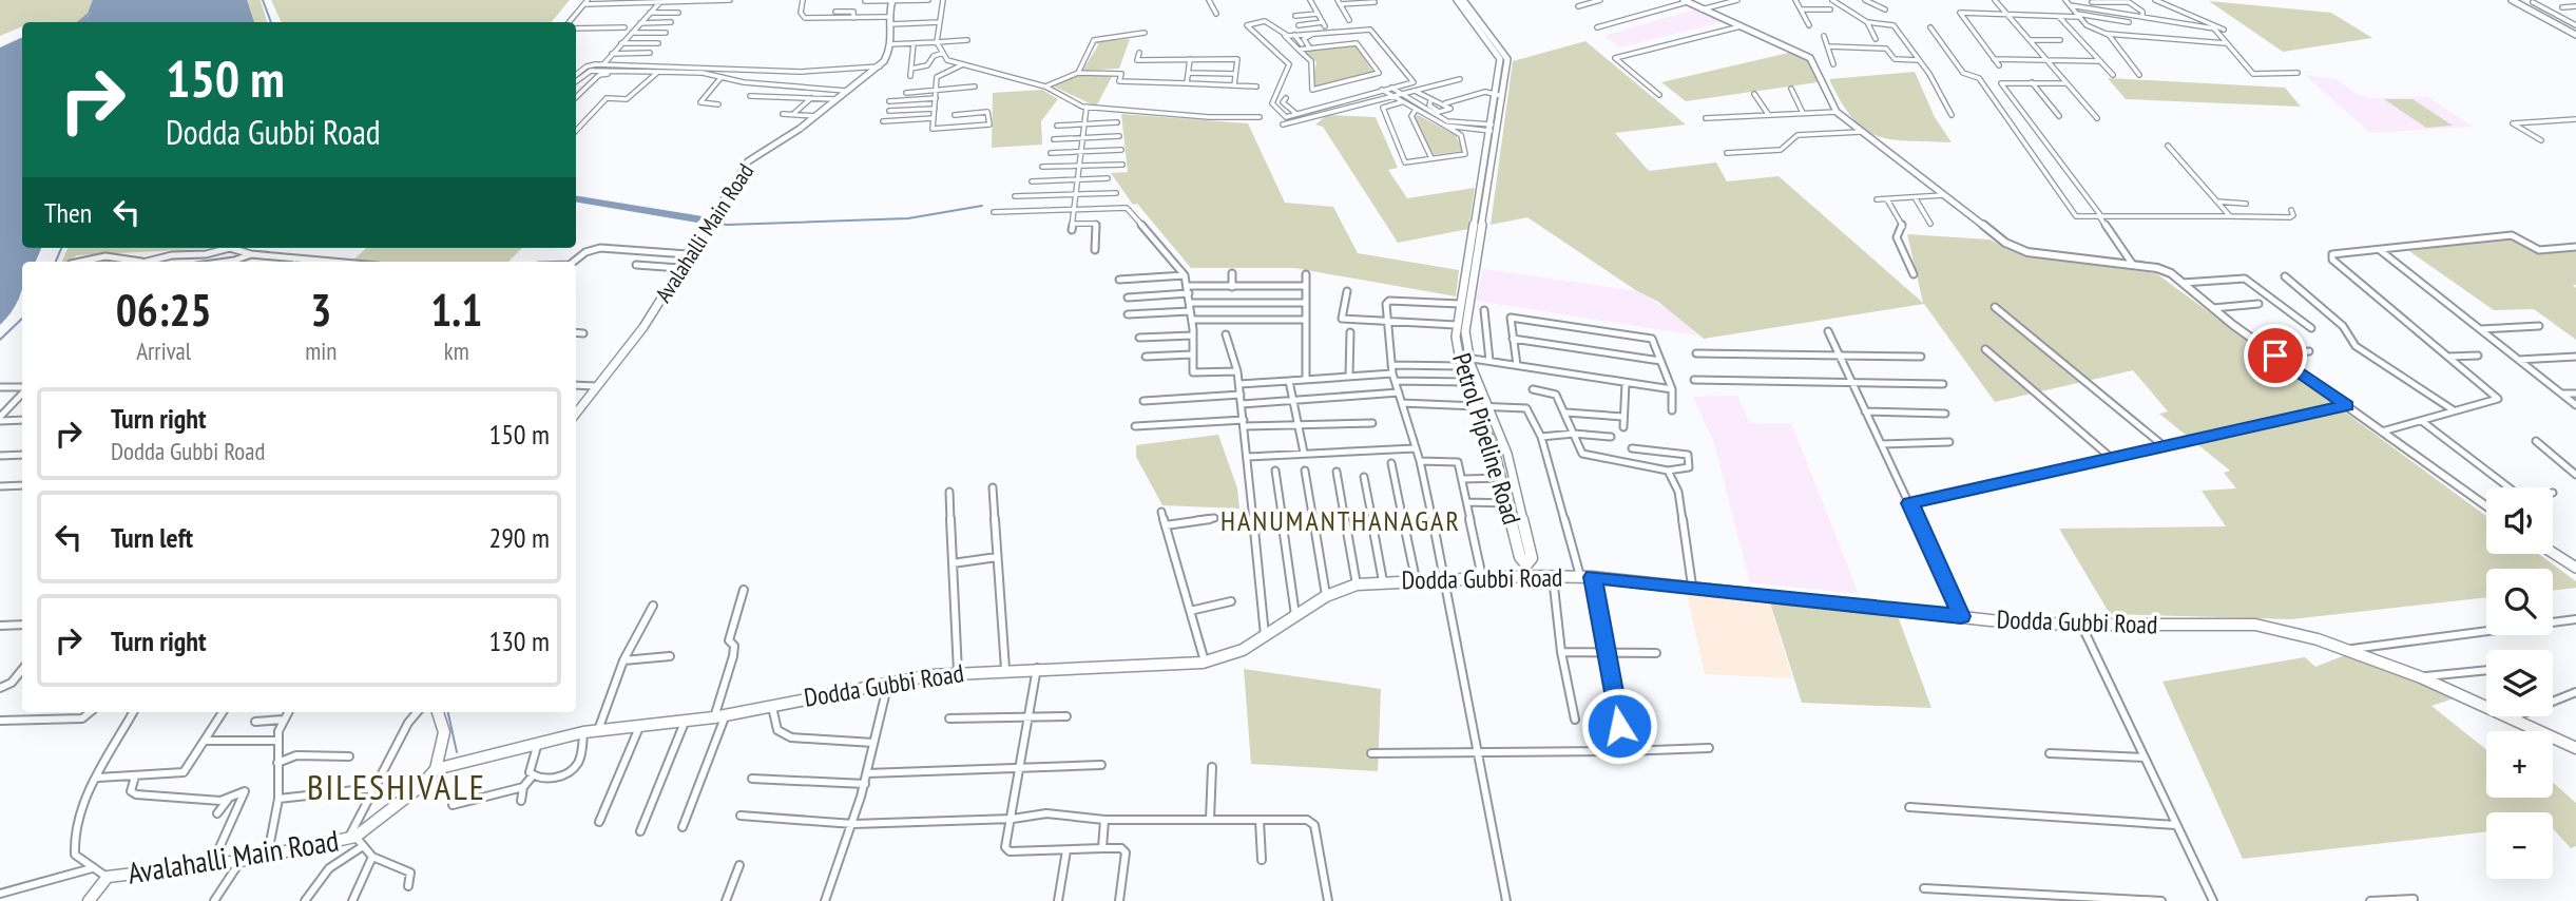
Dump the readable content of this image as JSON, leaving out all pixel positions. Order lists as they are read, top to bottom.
{
  "streets": {
    "main road": ["Avalahalli Main Road", "Petrol Pipeline Road", "Dodda Gubbi Road"]
  },
  "crossings": [
    ["Avalahalli Main Road", "Dodda Gubbi Road"]
  ],
  "districts": ["HANUMANTHANAGAR", "BILESHIVALE"],
  "page": {
    "turn": ["150 m", "Dodda Gubbi Road"],
    "then": "Then",
    "eta": [
      "06:25",
      "Arrival",
      "3",
      "min",
      "1.1",
      "km"
    ],
    "list": [
      {
        "name": "Turn right",
        "note": "Dodda Gubbi Road",
        "value": "150 m"
      },
      {
        "name": "Turn left",
        "value": "290 m"
      },
      {
        "name": "Turn right",
        "value": "130 m"
      }
    ],
    "map_buttons": ["+", "−"]
  }
}
